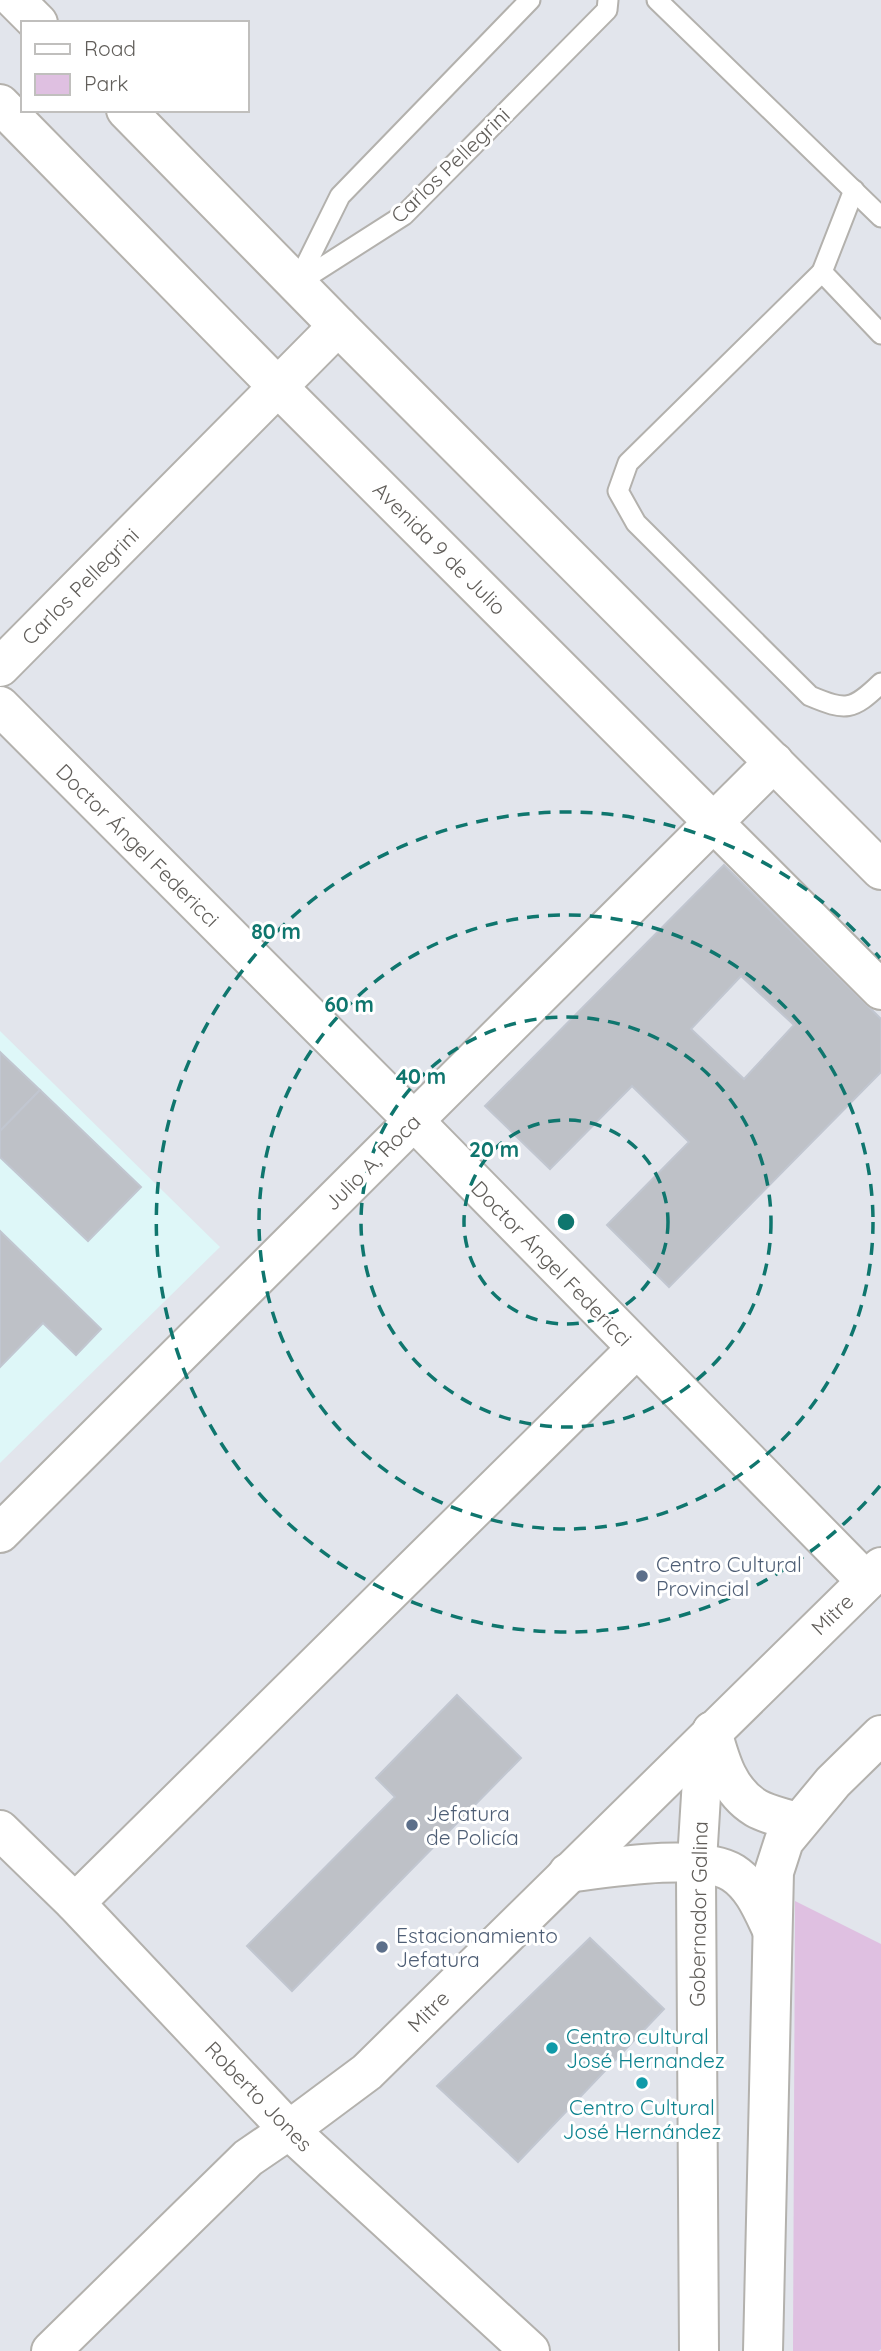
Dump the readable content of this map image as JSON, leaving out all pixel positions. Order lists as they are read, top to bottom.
{
  "streets": {
    "street": [
      "Carlos Pellegrini",
      "Avenida 9 de Julio",
      "Doctor Ángel Federicci",
      "Julio A, Roca",
      "Mitre",
      "Gobernador Galina",
      "Roberto Jones"
    ]
  },
  "crossings": [
    ["Carlos Pellegrini", "Avenida 9 de Julio"],
    ["Avenida 9 de Julio", "Julio A, Roca"],
    ["Doctor Ángel Federicci", "Julio A, Roca"],
    ["Doctor Ángel Federicci", "Mitre"],
    ["Mitre", "Gobernador Galina"],
    ["Mitre", "Roberto Jones"]
  ],
  "places": [
    "Centro Cultural Provincial",
    "Jefatura de Policía",
    "Estacionamiento Jefatura",
    "Centro cultural José Hernandez",
    "Centro Cultural José Hernández"
  ],
  "legend": ["Road", "Park"],
  "rings": [
    "80 m",
    "60 m",
    "40 m",
    "20 m"
  ]
}
